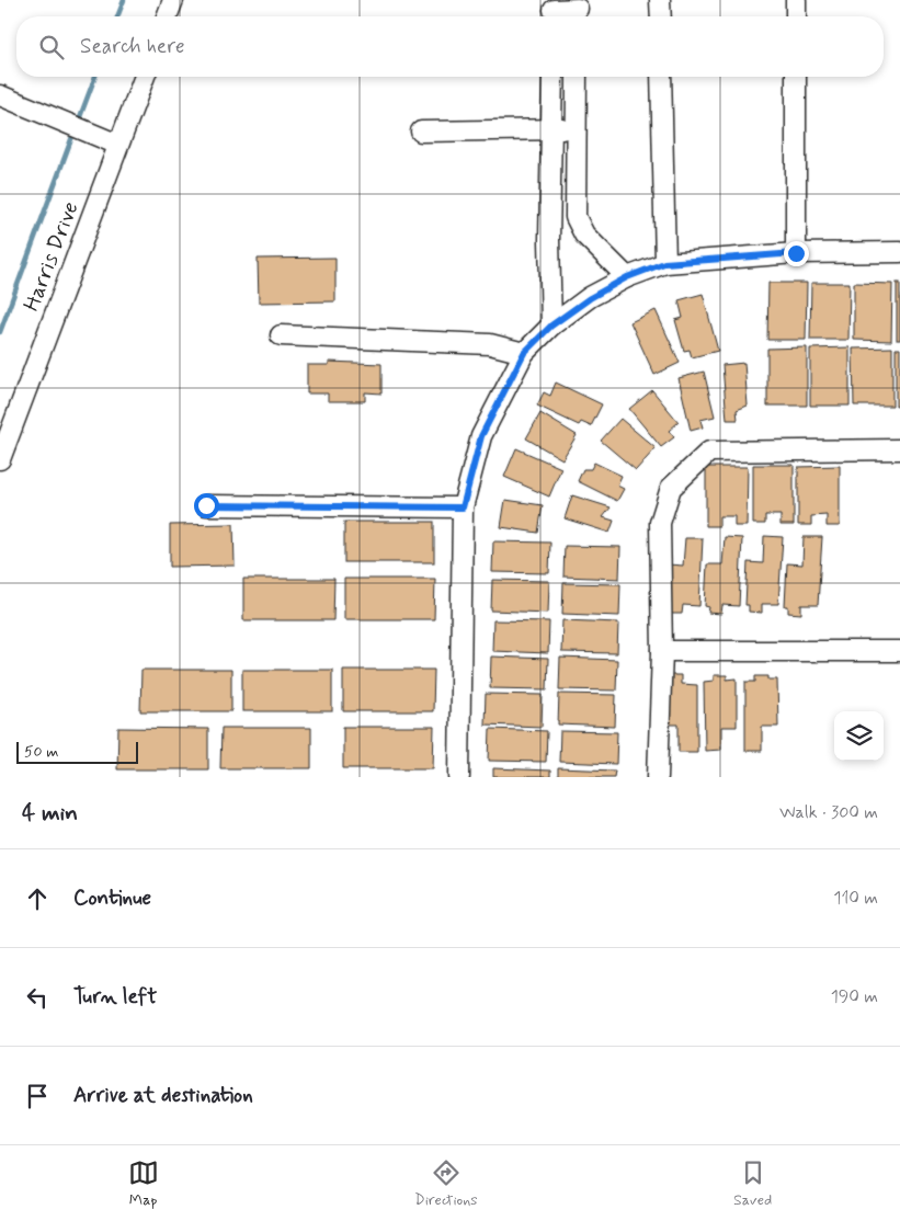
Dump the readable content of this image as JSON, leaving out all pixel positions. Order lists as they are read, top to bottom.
{
  "streets": {
    "street": ["Harris Drive"]
  },
  "scale_bar": "50 m",
  "page": {
    "search": "Search here",
    "scale": "50 m",
    "heading": ["4 min", "Walk · 300 m"],
    "list": [
      ["Continue", "110 m"],
      ["Turn left", "190 m"],
      "Arrive at destination"
    ],
    "nav": ["Map", "Directions", "Saved"]
  }
}
